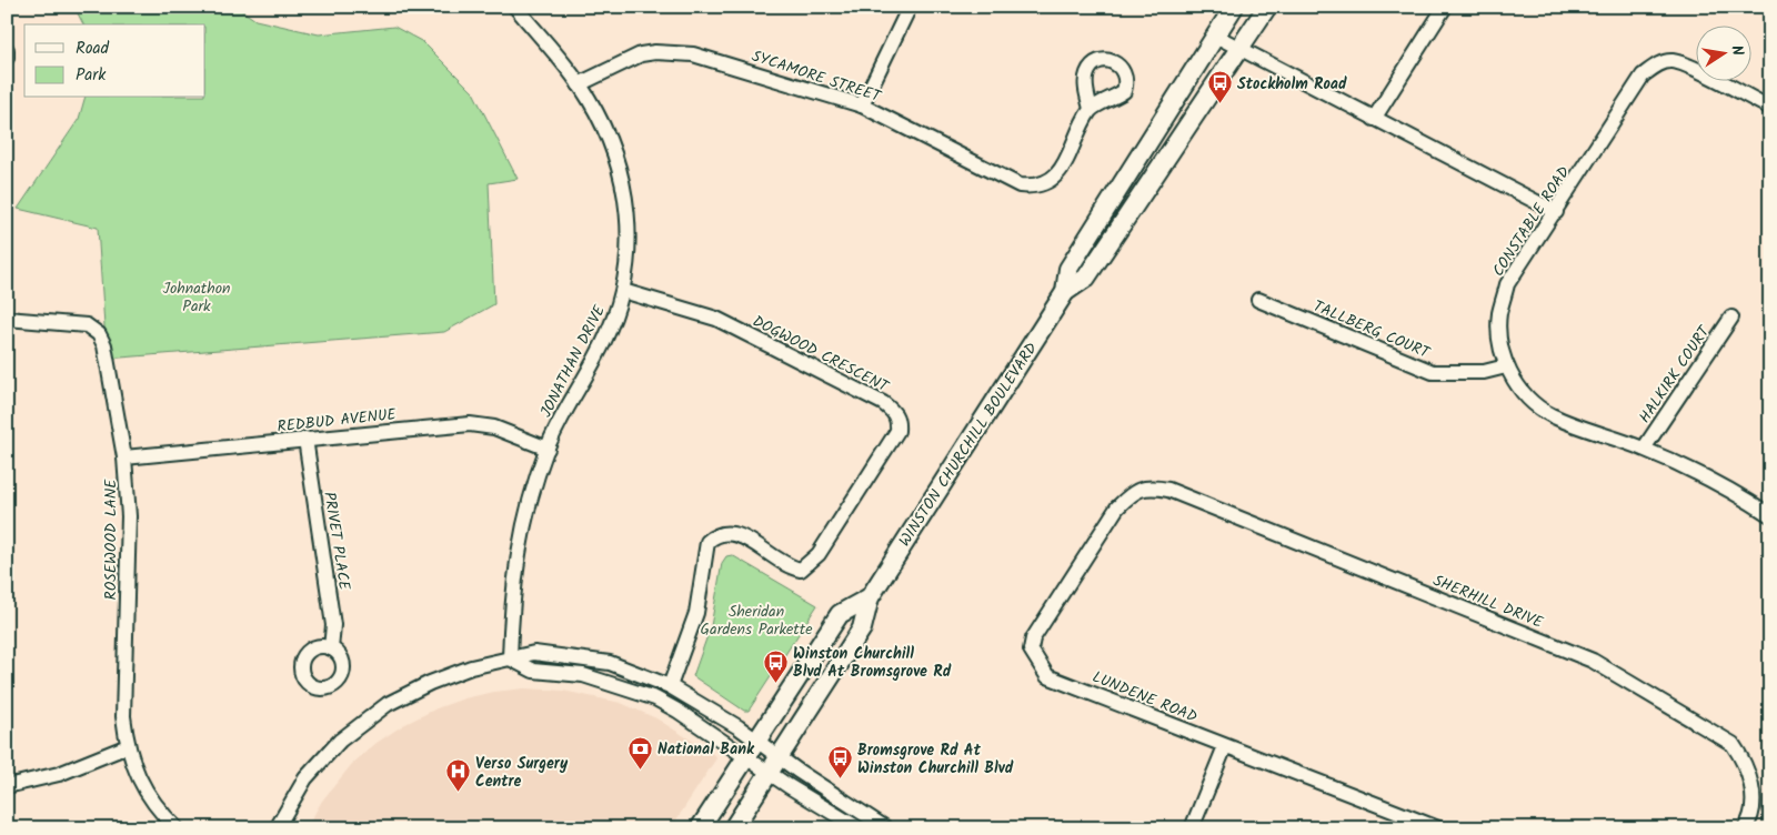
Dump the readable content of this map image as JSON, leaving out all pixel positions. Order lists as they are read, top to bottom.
{
  "streets": {
    "main road": ["WINSTON CHURCHILL BOULEVARD"],
    "street": [
      "SYCAMORE STREET",
      "CONSTABLE ROAD",
      "TALLBERG COURT",
      "DOGWOOD CRESCENT",
      "JONATHAN DRIVE",
      "HALKIRK COURT",
      "REDBUD AVENUE",
      "ROSEWOOD LANE",
      "PRIVET PLACE",
      "SHERHILL DRIVE",
      "LUNDENE ROAD"
    ]
  },
  "crossings": [
    ["SYCAMORE STREET", "JONATHAN DRIVE"],
    ["CONSTABLE ROAD", "TALLBERG COURT"],
    ["CONSTABLE ROAD", "HALKIRK COURT"],
    ["DOGWOOD CRESCENT", "JONATHAN DRIVE"],
    ["JONATHAN DRIVE", "REDBUD AVENUE"],
    ["REDBUD AVENUE", "ROSEWOOD LANE"],
    ["REDBUD AVENUE", "PRIVET PLACE"],
    ["SHERHILL DRIVE", "LUNDENE ROAD"]
  ],
  "parks": ["Johnathon Park", "Sheridan Gardens Parkette"],
  "places": {
    "bus stop": ["Stockholm Road", "Winston Churchill Blvd At Bromsgrove Rd", "Bromsgrove Rd At Winston Churchill Blvd"],
    "bank": ["National Bank"],
    "hospital": ["Verso Surgery Centre"]
  },
  "legend": ["Road", "Park"],
  "north": "right"
}
